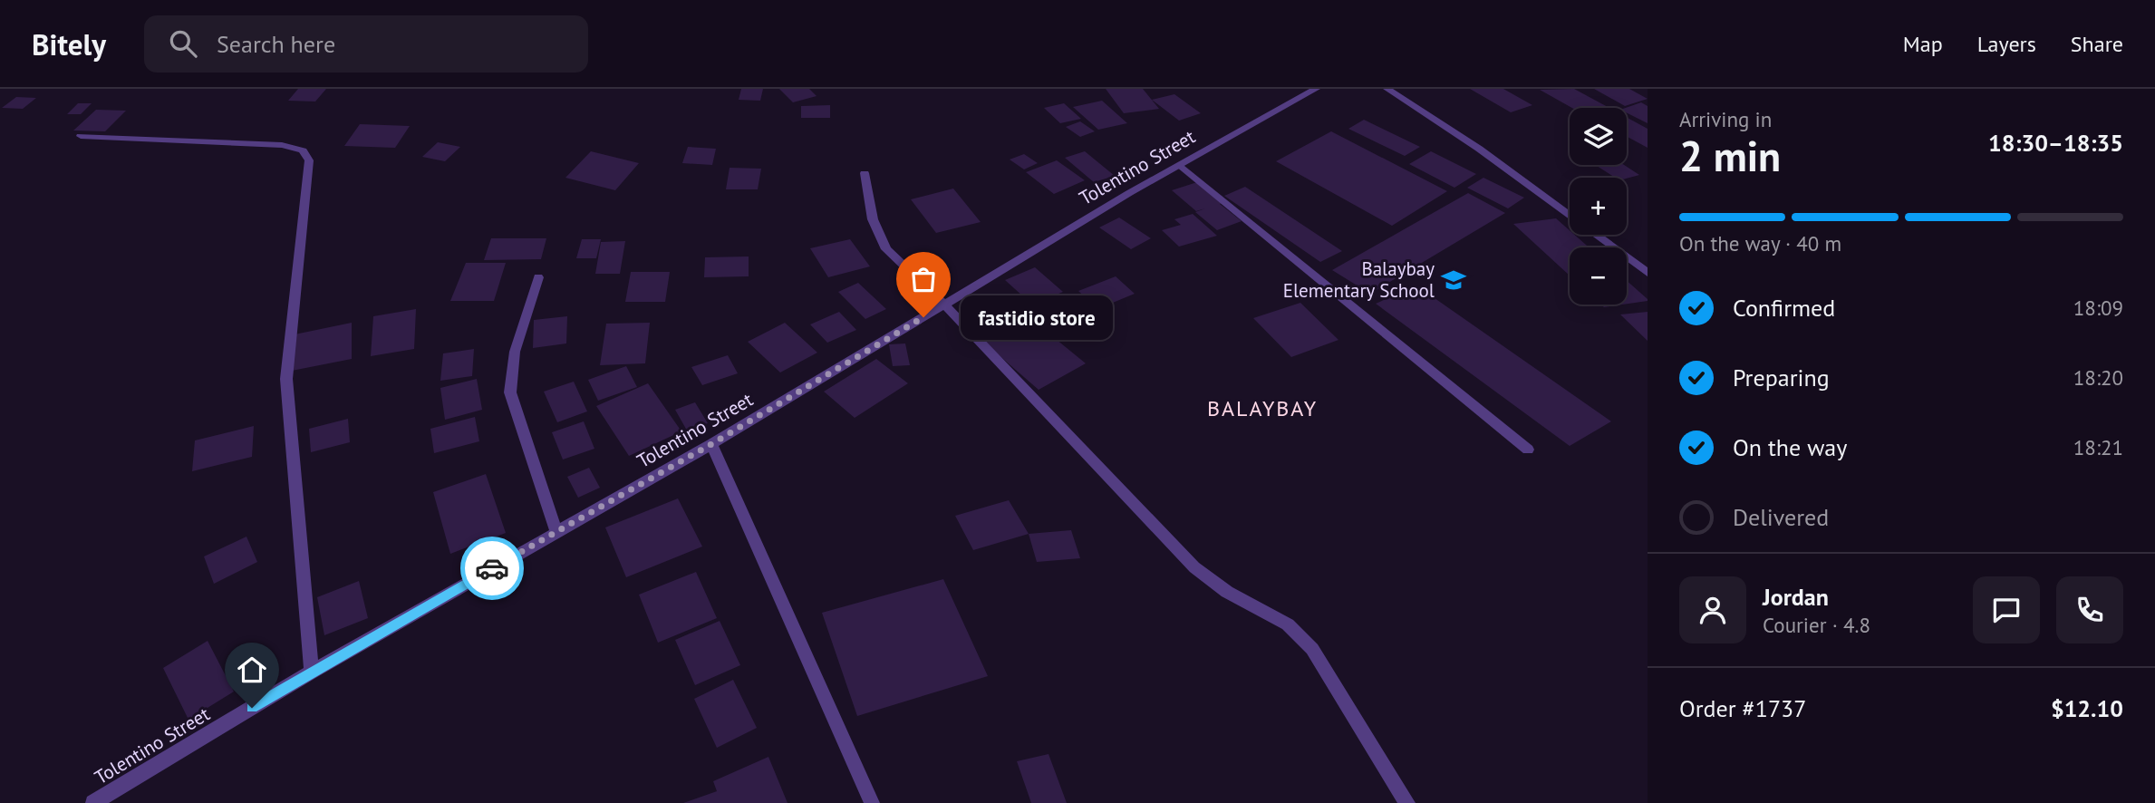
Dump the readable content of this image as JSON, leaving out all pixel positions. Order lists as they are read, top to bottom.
{
  "streets": {
    "street": ["Tolentino Street"]
  },
  "districts": ["BALAYBAY"],
  "places": {
    "school or university": ["Balaybay Elementary School"],
    "other": ["fastidio store"]
  },
  "page": {
    "header": "Bitely",
    "search": "Search here",
    "nav": ["Map", "Layers", "Share"],
    "heading": ["2 min", "Arriving in", "18:30–18:35"],
    "panel": [
      "Jordan",
      "Courier · 4.8",
      "Order #1737",
      "$12.10"
    ],
    "map_buttons": ["+", "−"],
    "bar": "On the way · 40 m",
    "list": [
      ["Confirmed", "18:09"],
      ["Preparing", "18:20"],
      ["On the way", "18:21"],
      "Delivered"
    ],
    "bubble": "fastidio store"
  }
}
